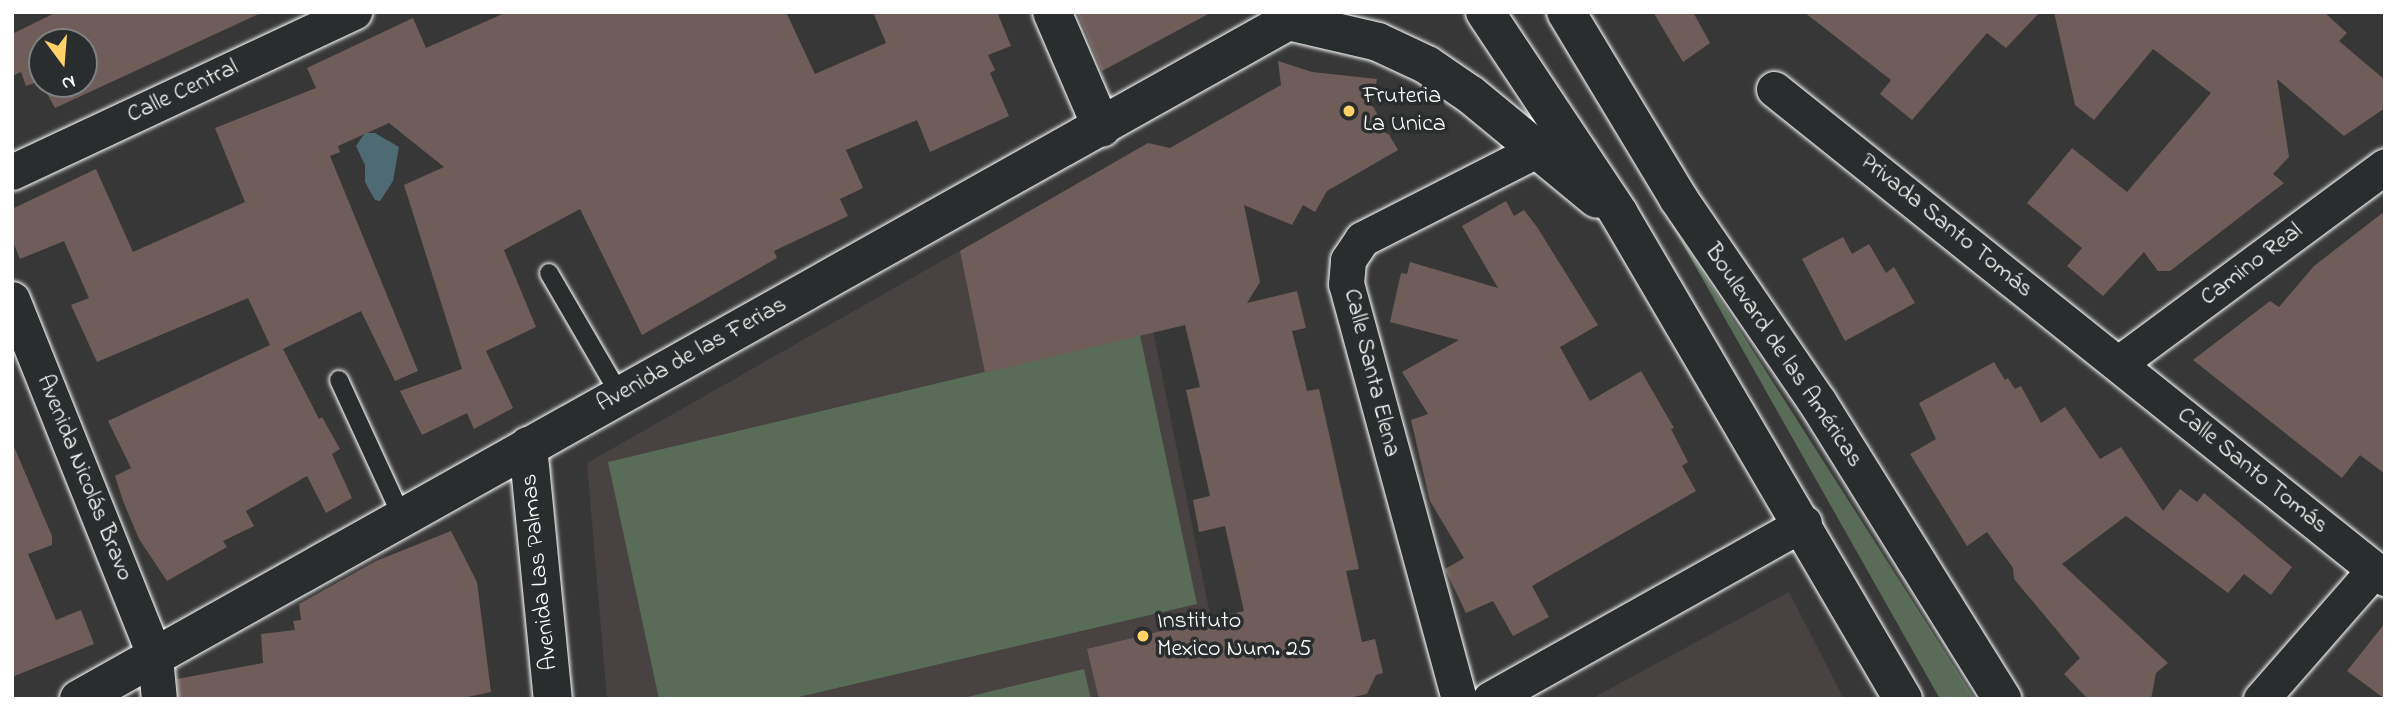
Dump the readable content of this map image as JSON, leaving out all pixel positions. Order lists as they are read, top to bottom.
{
  "streets": {
    "main road": ["Avenida de las Ferias", "Boulevard de las Américas", "Avenida Las Palmas"],
    "street": [
      "Calle Central",
      "Privada Santo Tomás",
      "Camino Real",
      "Calle Santa Elena",
      "Calle Santo Tomás",
      "Avenida Nicolás Bravo"
    ]
  },
  "crossings": [
    ["Privada Santo Tomás", "Camino Real"],
    ["Privada Santo Tomás", "Calle Santo Tomás"],
    ["Camino Real", "Calle Santo Tomás"],
    ["Avenida de las Ferias", "Avenida Nicolás Bravo"],
    ["Avenida de las Ferias", "Avenida Las Palmas"]
  ],
  "places": ["Fruteria La Unica", "Instituto Mexico Num. 25"],
  "north": "bottom"
}
